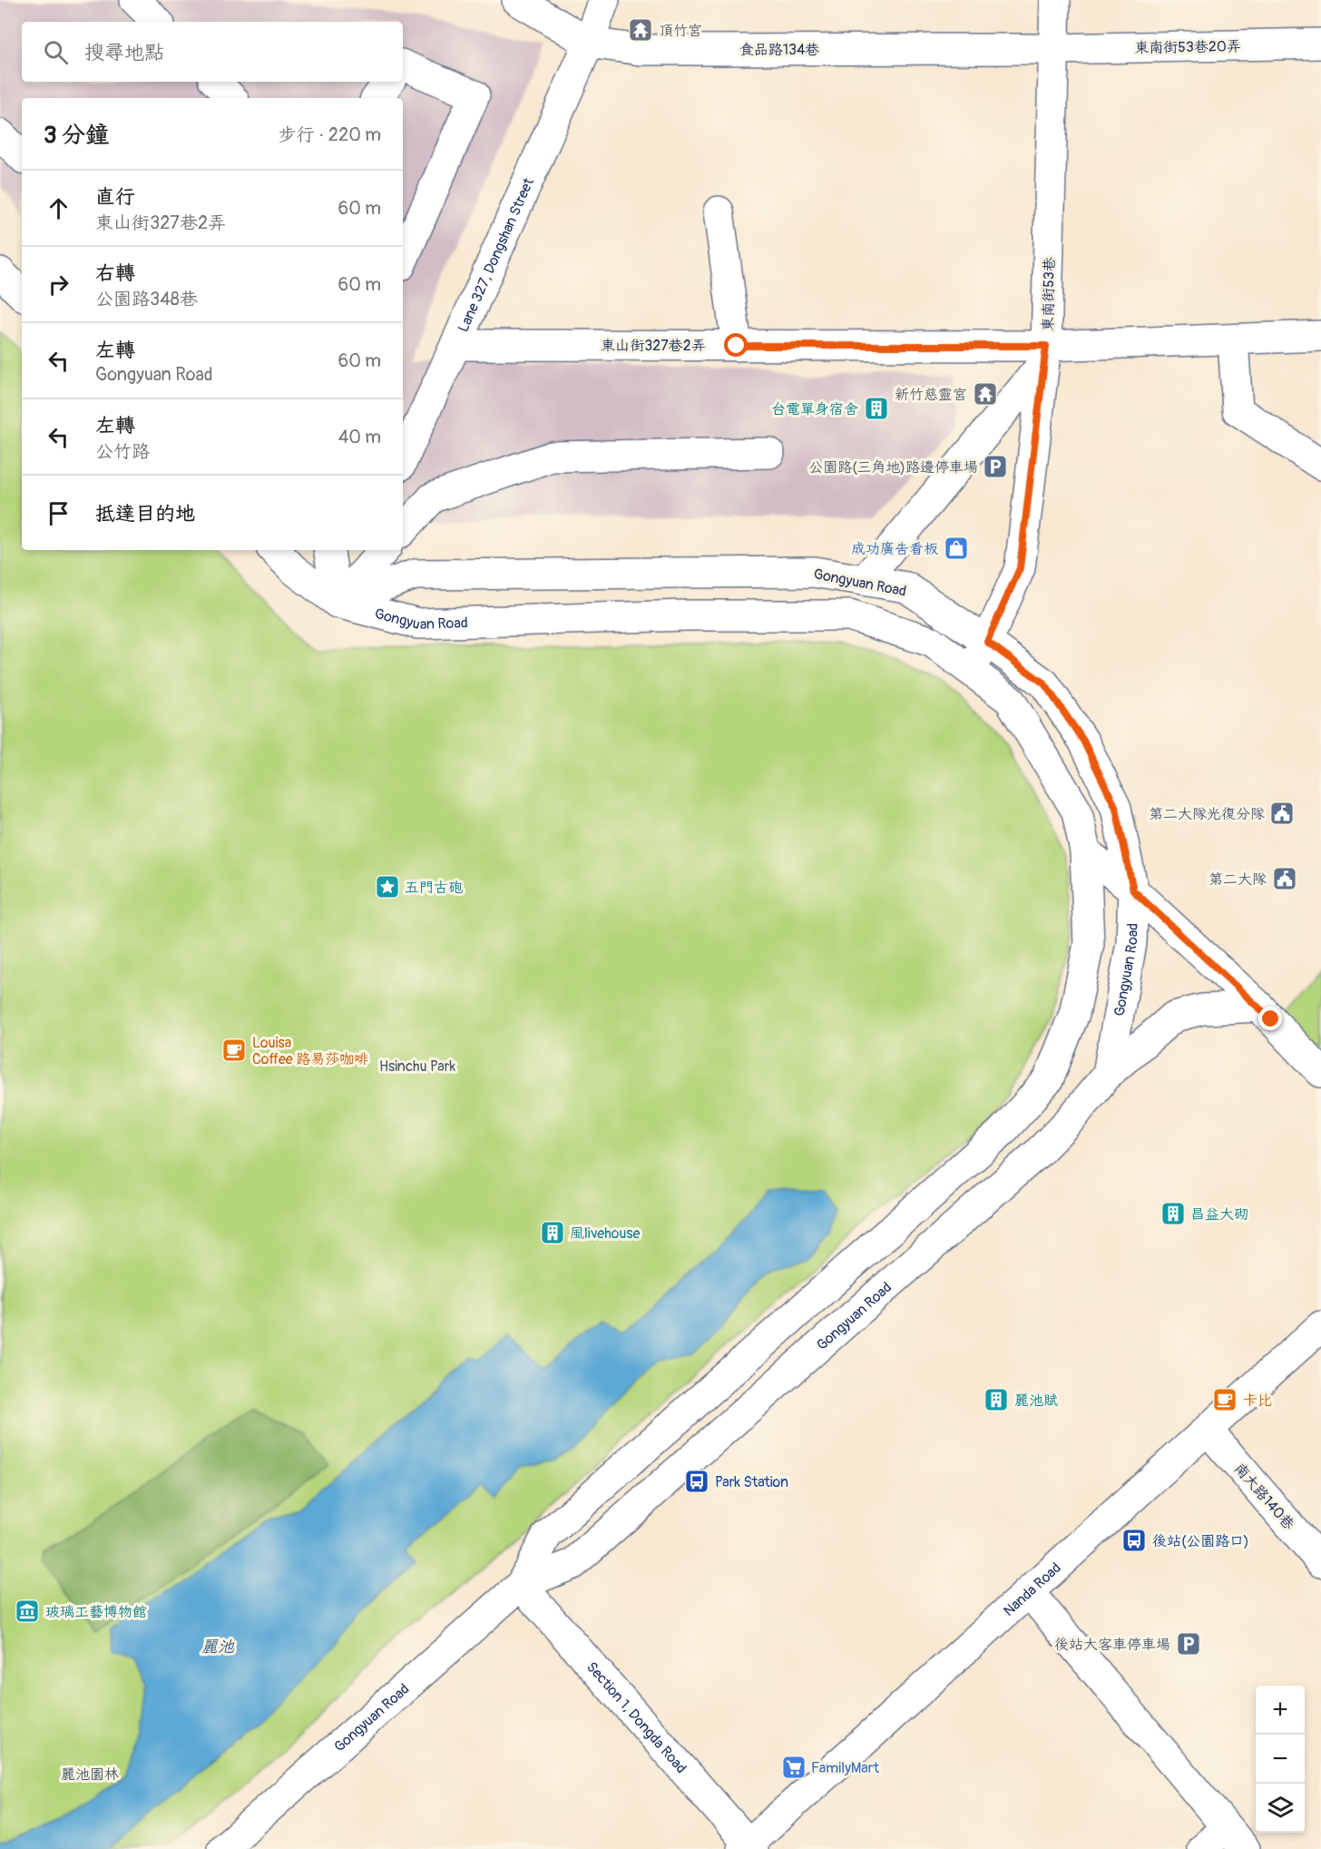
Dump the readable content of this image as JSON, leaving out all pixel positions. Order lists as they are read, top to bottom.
{
  "streets": {
    "street": [
      "東南街53巷20弄",
      "食品路134巷",
      "Lane 327, Dongshan Street",
      "東南街53巷",
      "東山街327巷2弄",
      "Gongyuan Road",
      "南大路140巷",
      "Nanda Road",
      "Section 1, Dongda Road"
    ]
  },
  "crossings": [
    ["東南街53巷20弄", "食品路134巷"],
    ["東南街53巷20弄", "東南街53巷"],
    ["食品路134巷", "Lane 327, Dongshan Street"],
    ["食品路134巷", "東南街53巷"],
    ["Lane 327, Dongshan Street", "東山街327巷2弄"],
    ["東南街53巷", "東山街327巷2弄"],
    ["Gongyuan Road", "Section 1, Dongda Road"],
    ["南大路140巷", "Nanda Road"],
    ["Nanda Road", "Section 1, Dongda Road"]
  ],
  "water": ["麗池"],
  "parks": ["Hsinchu Park", "麗池園林"],
  "places": {
    "temple": ["頂竹宮", "新竹慈靈宮"],
    "building": [
      "台電單身宿舍",
      "昌益大砌",
      "風livehouse",
      "麗池賦"
    ],
    "parking": ["公園路(三角地)路邊停車場", "後站大客車停車場"],
    "shop": ["成功廣告看板"],
    "public building": ["第二大隊光復分隊", "第二大隊"],
    "place": ["五門古砲"],
    "cafe": ["Louisa Coffee 路易莎咖啡", "卡比"],
    "bus stop": ["Park Station", "後站(公園路口)"],
    "museum": ["玻璃工藝博物館"],
    "supermarket": ["FamilyMart"]
  },
  "page": {
    "search": "搜尋地點",
    "heading": ["3 分鐘", "步行 · 220 m"],
    "list": [
      ["直行", "東山街327巷2弄", "60 m"],
      ["右轉", "公園路348巷", "60 m"],
      ["左轉", "Gongyuan Road", "60 m"],
      ["左轉", "公竹路", "40 m"],
      "抵達目的地"
    ],
    "map_buttons": ["+", "−"]
  }
}
